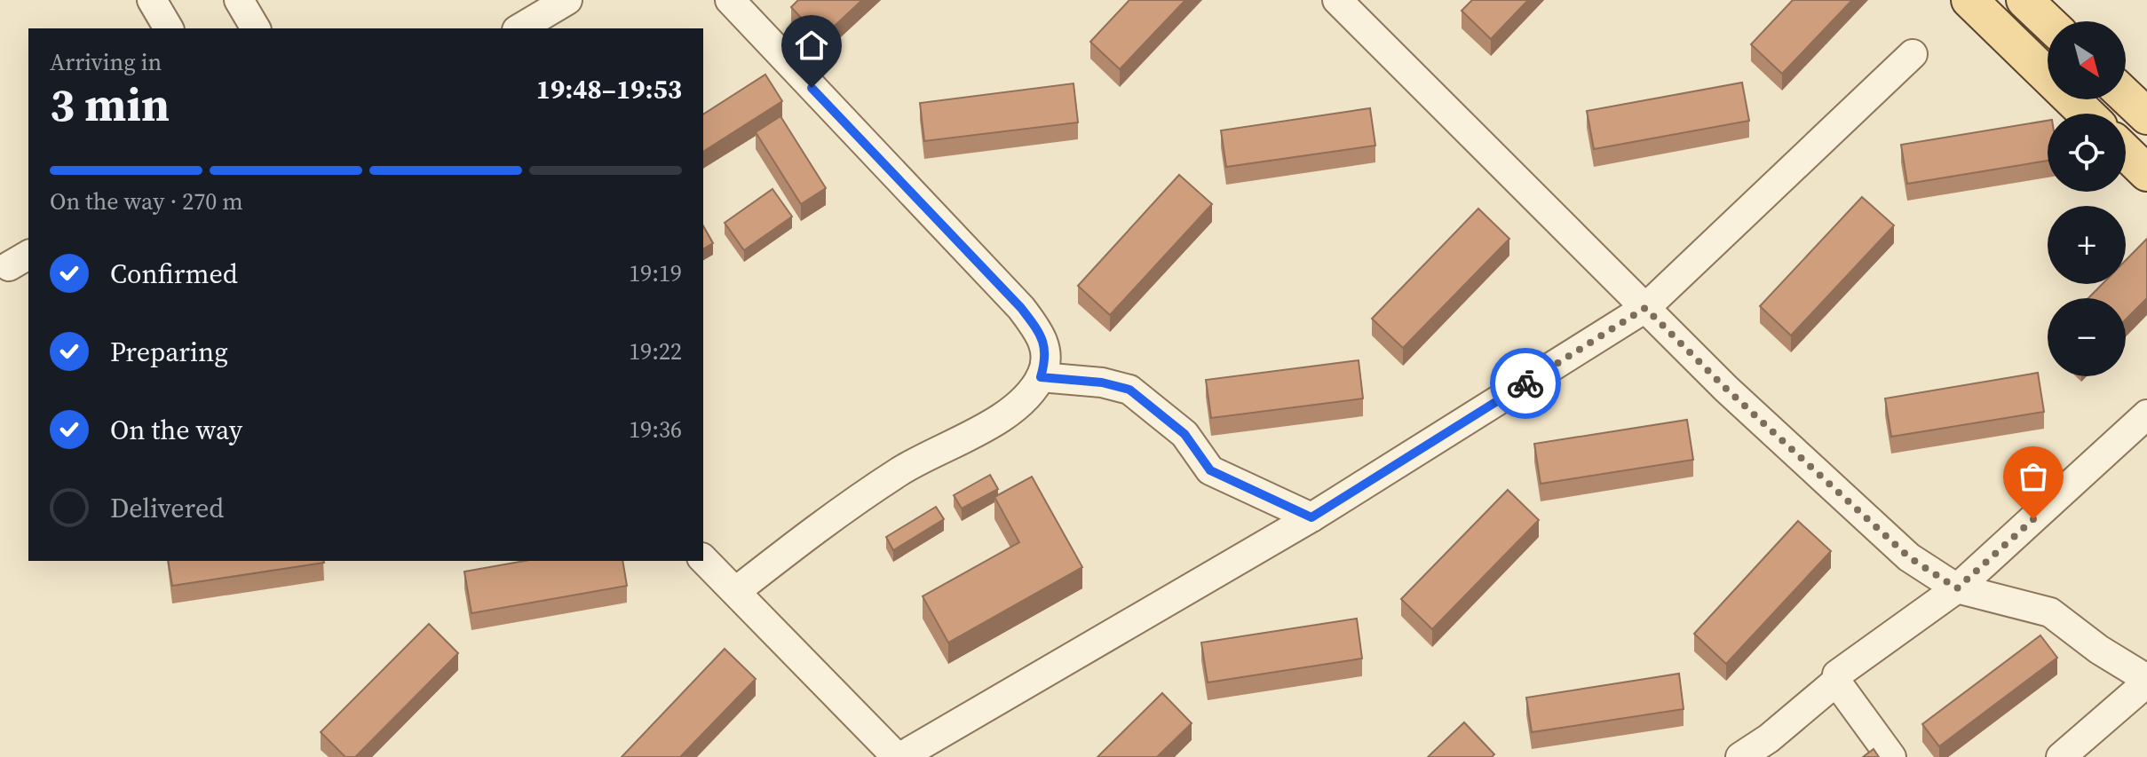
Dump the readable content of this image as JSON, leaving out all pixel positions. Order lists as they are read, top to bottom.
{
  "north": "bottom right",
  "page": {
    "map_buttons": ["+", "−"],
    "heading": ["3 min", "Arriving in", "19:48–19:53"],
    "bar": "On the way · 270 m",
    "list": [
      ["Confirmed", "19:19"],
      ["Preparing", "19:22"],
      ["On the way", "19:36"],
      "Delivered"
    ]
  }
}
